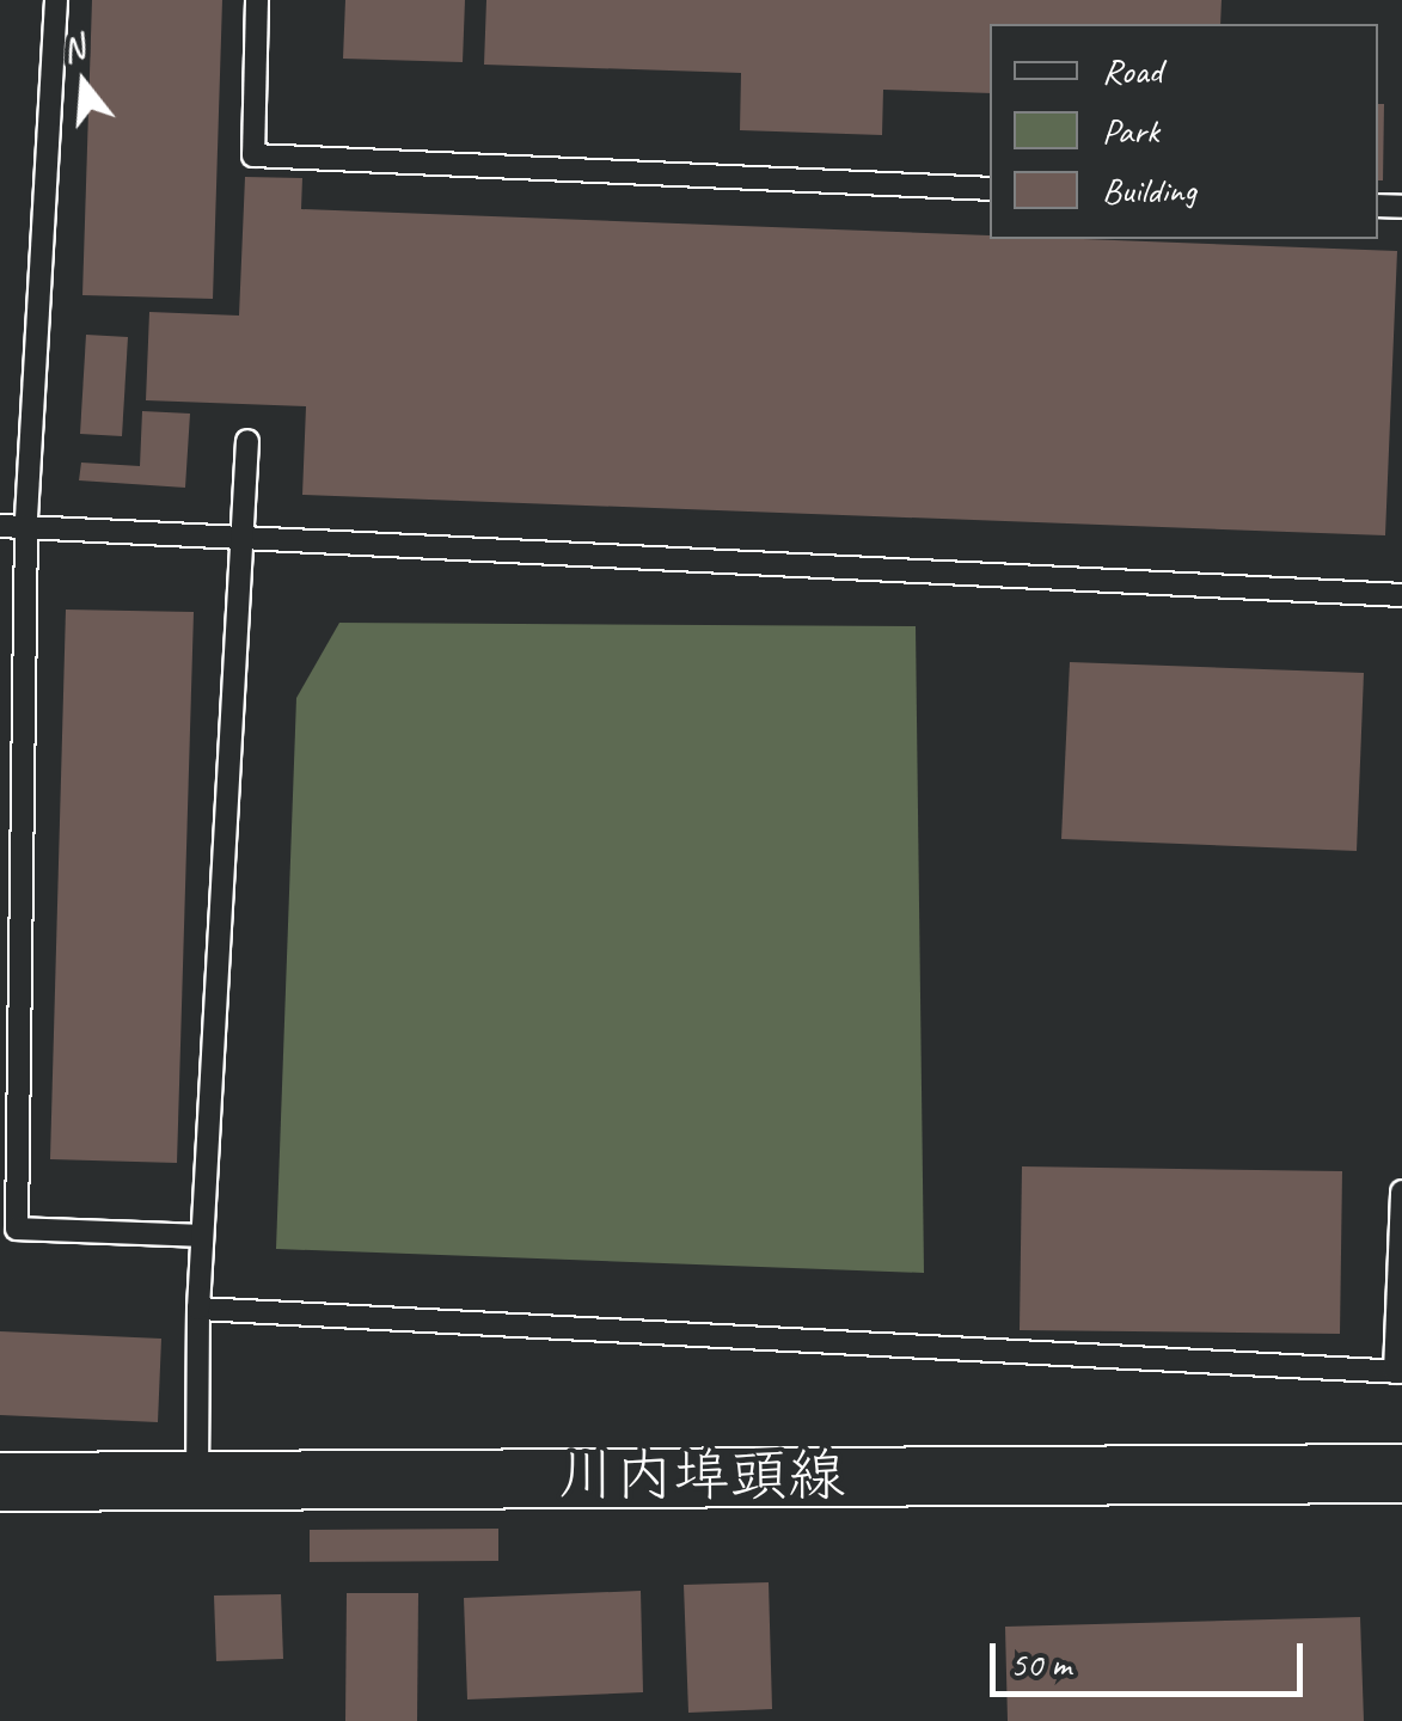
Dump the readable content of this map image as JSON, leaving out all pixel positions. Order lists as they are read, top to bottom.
{
  "streets": {
    "main road": ["川内埠頭線"]
  },
  "legend": ["Road", "Park", "Building"],
  "scale_bar": "50 m",
  "north": "top"
}
